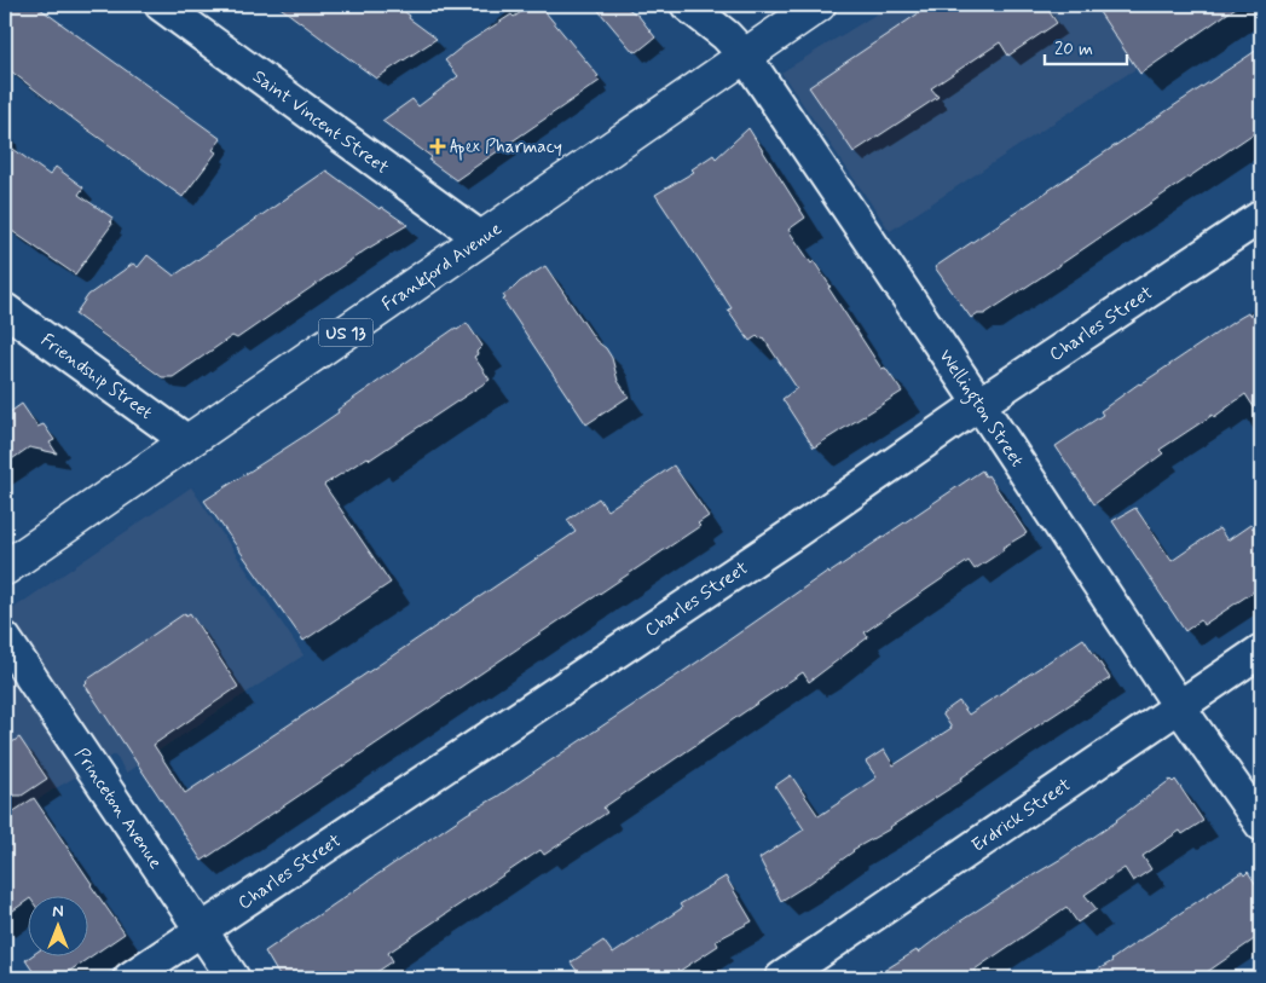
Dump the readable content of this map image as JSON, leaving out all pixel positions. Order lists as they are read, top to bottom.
{
  "streets": {
    "main road": ["Frankford Avenue", "US 13"],
    "street": [
      "Saint Vincent Street",
      "Charles Street",
      "Friendship Street",
      "Wellington Street",
      "Princeton Avenue",
      "Erdrick Street"
    ]
  },
  "crossings": [
    ["Saint Vincent Street", "Frankford Avenue"],
    ["Frankford Avenue", "Friendship Street"],
    ["Frankford Avenue", "Wellington Street"],
    ["Charles Street", "Wellington Street"],
    ["Charles Street", "Princeton Avenue"],
    ["Wellington Street", "Erdrick Street"]
  ],
  "places": {
    "health": ["Apex Pharmacy"]
  },
  "scale_bar": "20 m",
  "north": "top"
}
